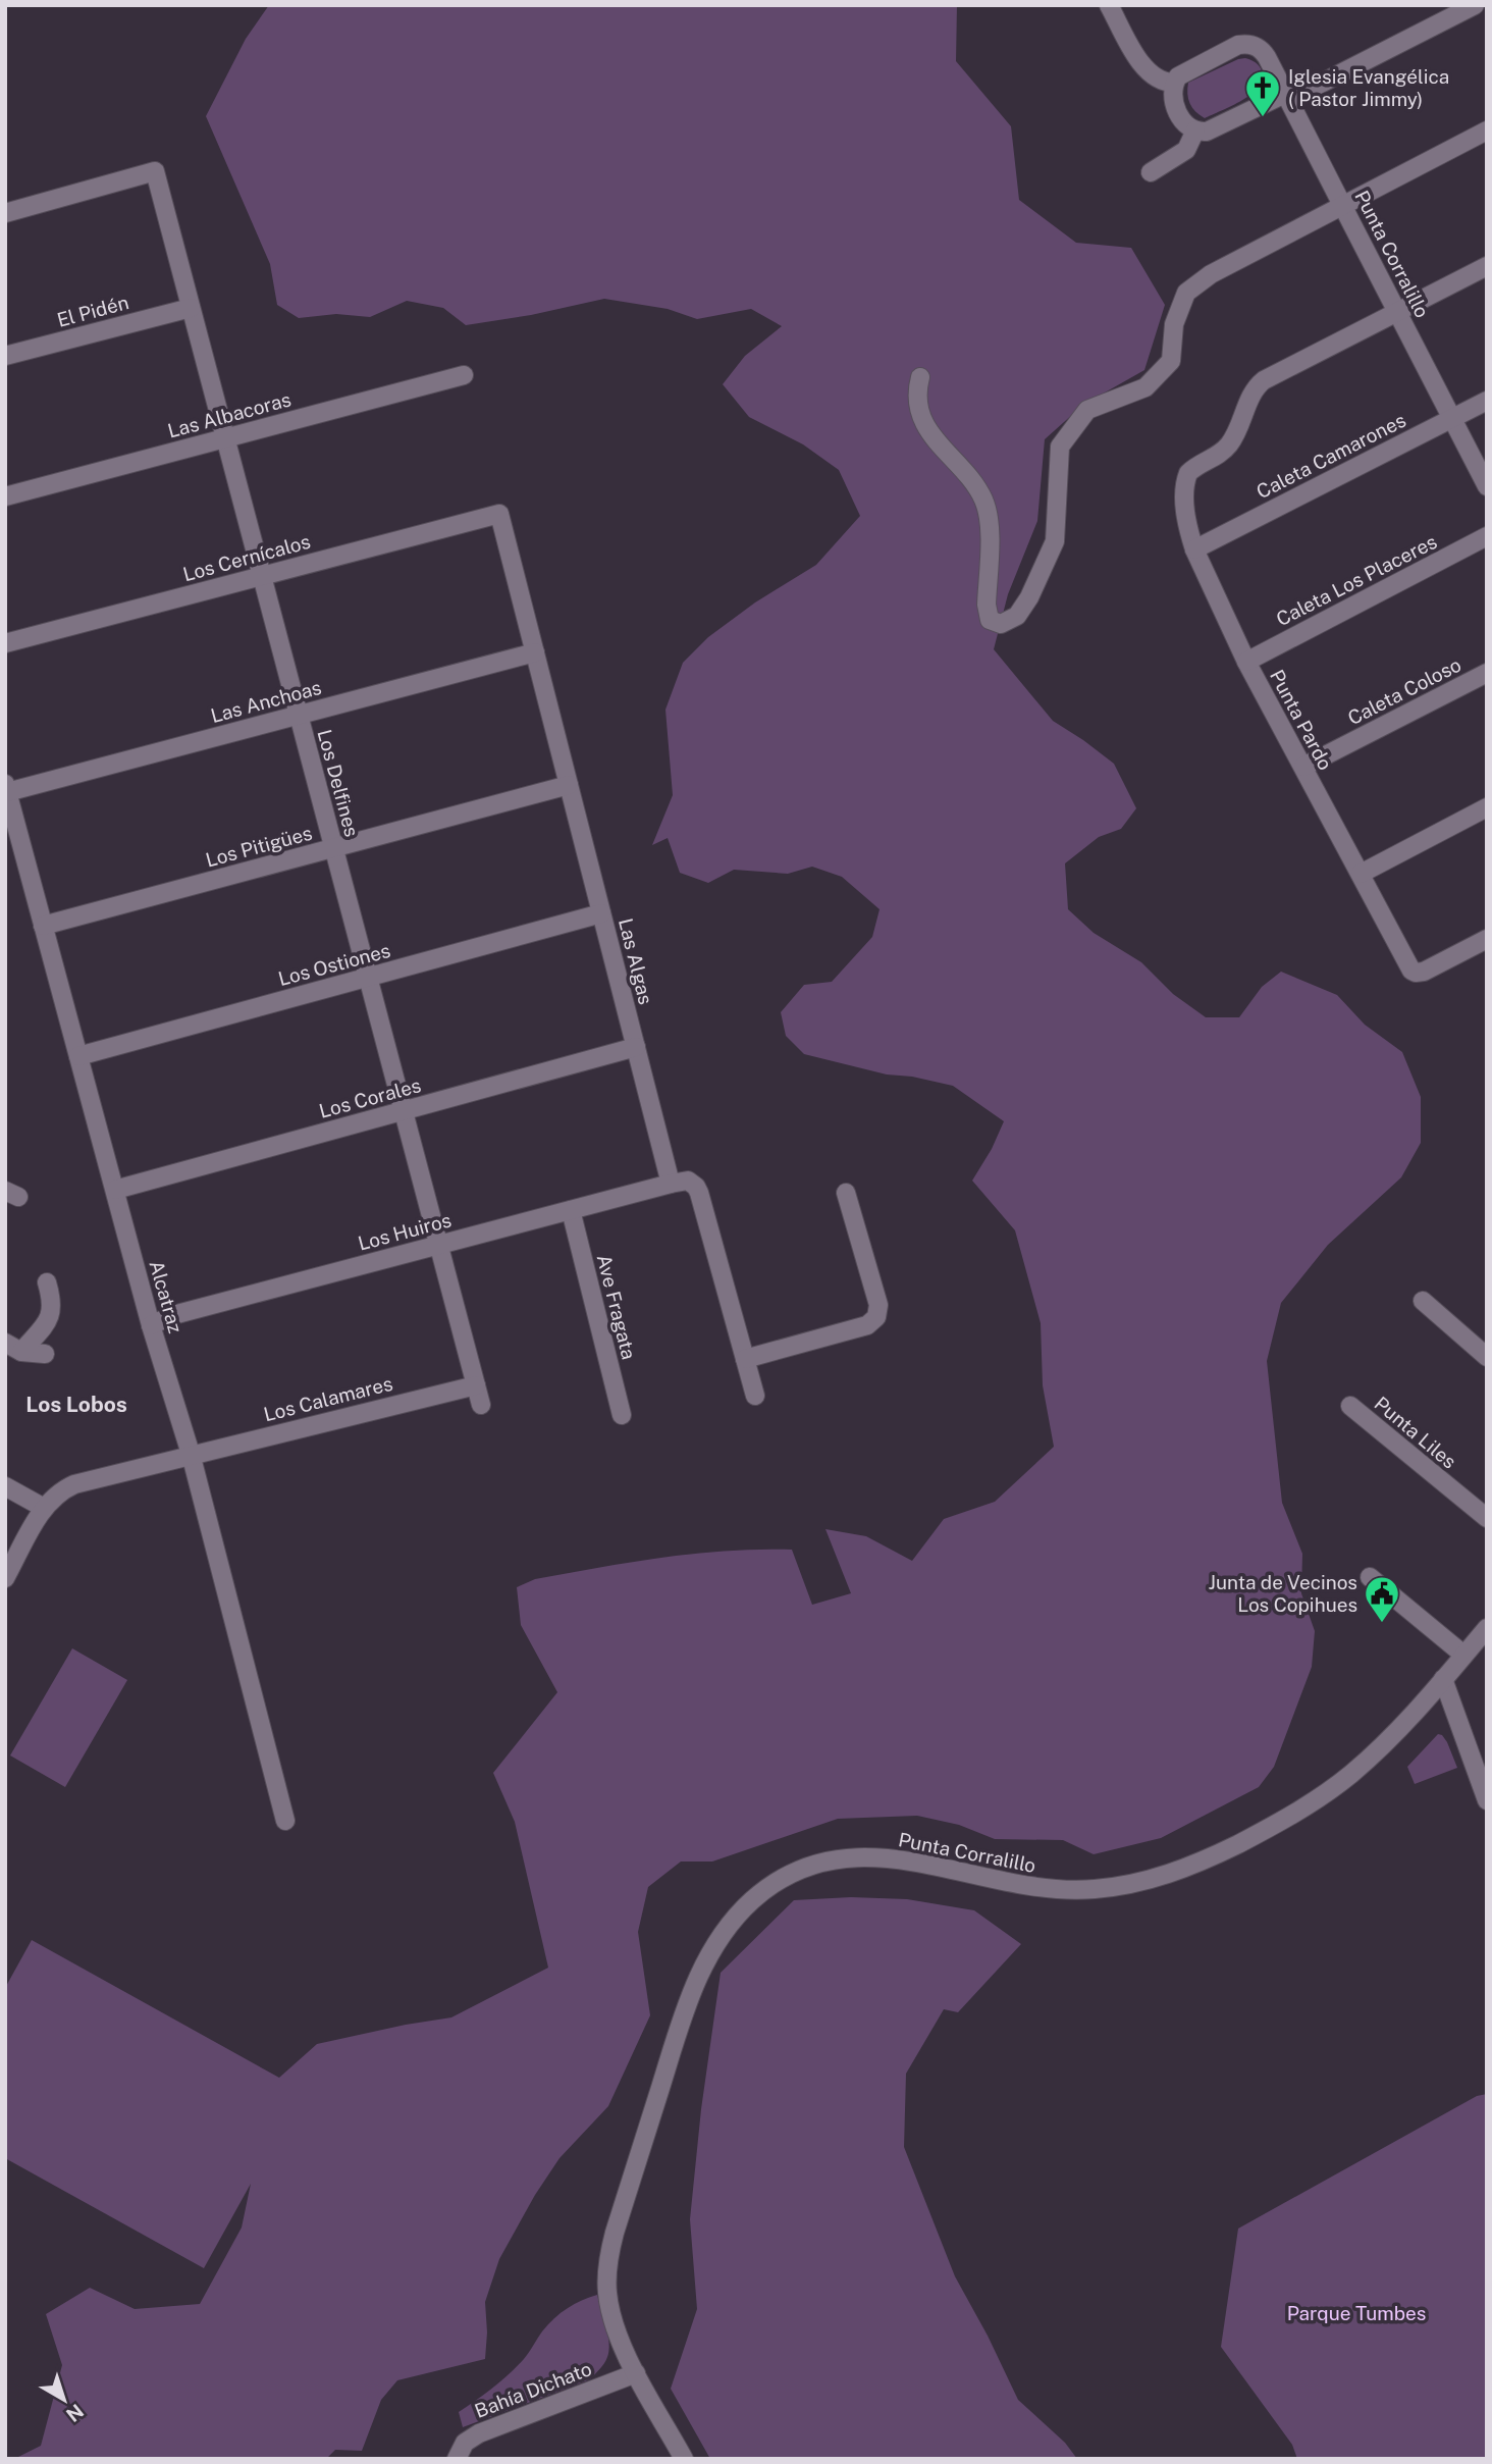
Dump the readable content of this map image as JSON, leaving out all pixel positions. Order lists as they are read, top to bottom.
{
  "streets": {
    "street": [
      "Punta Corralillo",
      "El Pidén",
      "Las Albacoras",
      "Caleta Camarones",
      "Los Cernícalos",
      "Caleta Los Placeres",
      "Caleta Coloso",
      "Las Anchoas",
      "Punta Pardo",
      "Los Delfines",
      "Los Pitigües",
      "Las Algas",
      "Los Ostiones",
      "Los Corales",
      "Los Huiros",
      "Alcatraz",
      "Ave Fragata",
      "Los Calamares",
      "Punta Liles",
      "Bahía Dichato"
    ]
  },
  "crossings": [
    ["Punta Corralillo", "Caleta Camarones"],
    ["Punta Corralillo", "Punta Pardo"],
    ["Punta Corralillo", "Bahía Dichato"],
    ["El Pidén", "Los Delfines"],
    ["Las Albacoras", "Los Delfines"],
    ["Caleta Camarones", "Punta Pardo"],
    ["Los Cernícalos", "Los Delfines"],
    ["Los Cernícalos", "Las Algas"],
    ["Caleta Los Placeres", "Punta Pardo"],
    ["Caleta Coloso", "Punta Pardo"],
    ["Las Anchoas", "Los Delfines"],
    ["Las Anchoas", "Las Algas"],
    ["Las Anchoas", "Alcatraz"],
    ["Los Delfines", "Los Pitigües"],
    ["Los Delfines", "Los Ostiones"],
    ["Los Delfines", "Los Corales"],
    ["Los Delfines", "Los Huiros"],
    ["Los Delfines", "Los Calamares"],
    ["Los Pitigües", "Las Algas"],
    ["Los Pitigües", "Alcatraz"],
    ["Las Algas", "Los Ostiones"],
    ["Las Algas", "Los Corales"],
    ["Las Algas", "Los Huiros"],
    ["Los Ostiones", "Alcatraz"],
    ["Los Corales", "Alcatraz"],
    ["Los Huiros", "Alcatraz"],
    ["Los Huiros", "Ave Fragata"],
    ["Alcatraz", "Los Calamares"]
  ],
  "districts": ["Los Lobos"],
  "parks": ["Parque Tumbes"],
  "places": {
    "church": ["Iglesia Evangélica ( Pastor Jimmy)"],
    "public building": ["Junta de Vecinos Los Copihues"]
  },
  "north": "bottom right"
}
